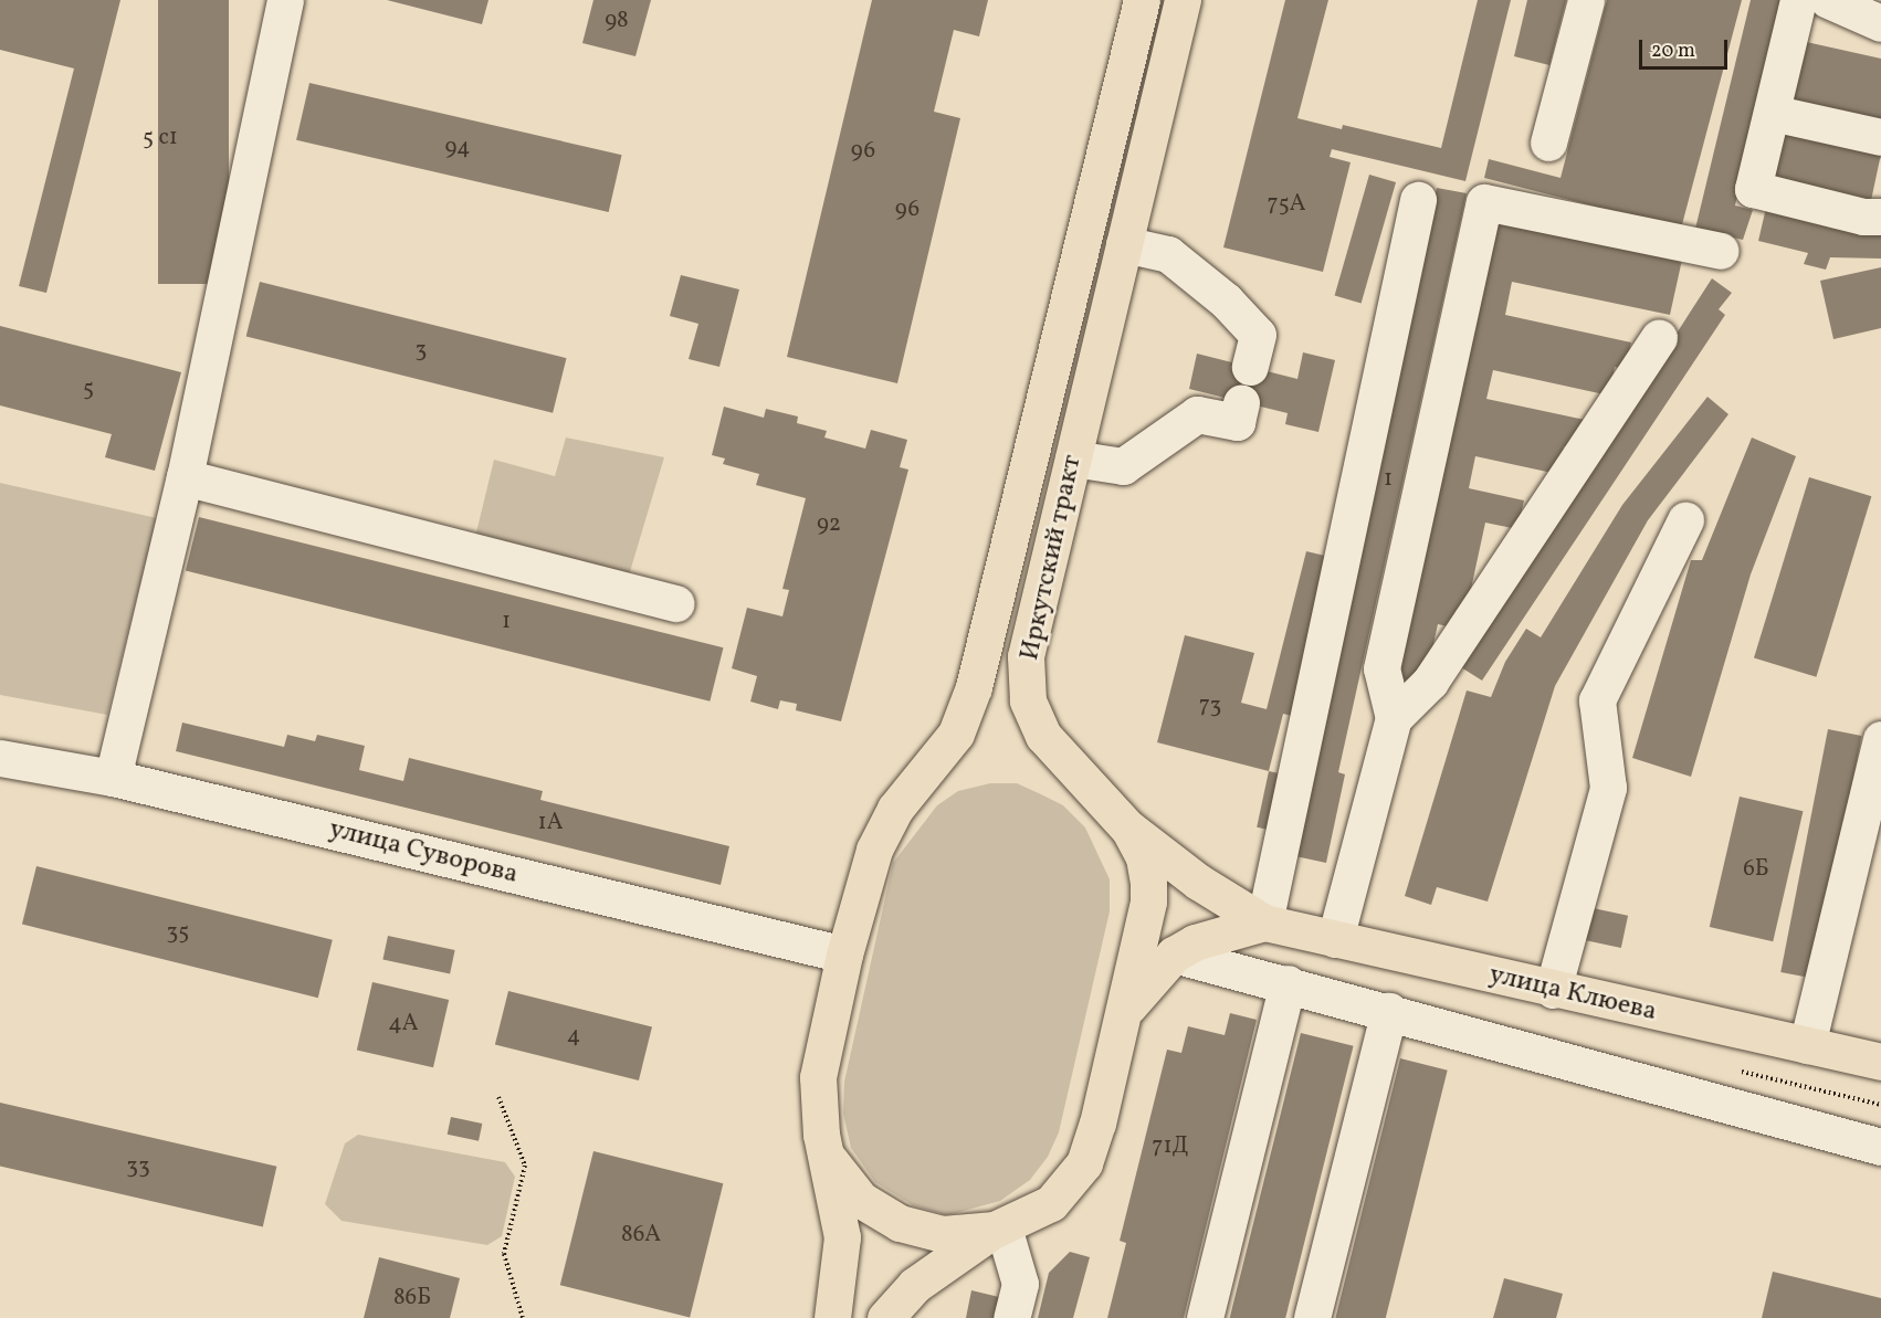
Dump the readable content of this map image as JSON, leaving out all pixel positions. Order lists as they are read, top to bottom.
{
  "streets": {
    "main road": ["Иркутский тракт", "улица Клюева"],
    "street": ["улица Суворова"]
  },
  "crossings": [
    ["Иркутский тракт", "улица Суворова"],
    ["Иркутский тракт", "улица Клюева"]
  ],
  "house_numbers": [
    "98",
    "5 с1",
    "94",
    "96",
    "75А",
    "96",
    "3",
    "5",
    "1",
    "92",
    "1",
    "73",
    "1А",
    "6Б",
    "35",
    "4А",
    "4",
    "71Д",
    "33",
    "86А",
    "86Б"
  ],
  "scale_bar": "20 m"
}
